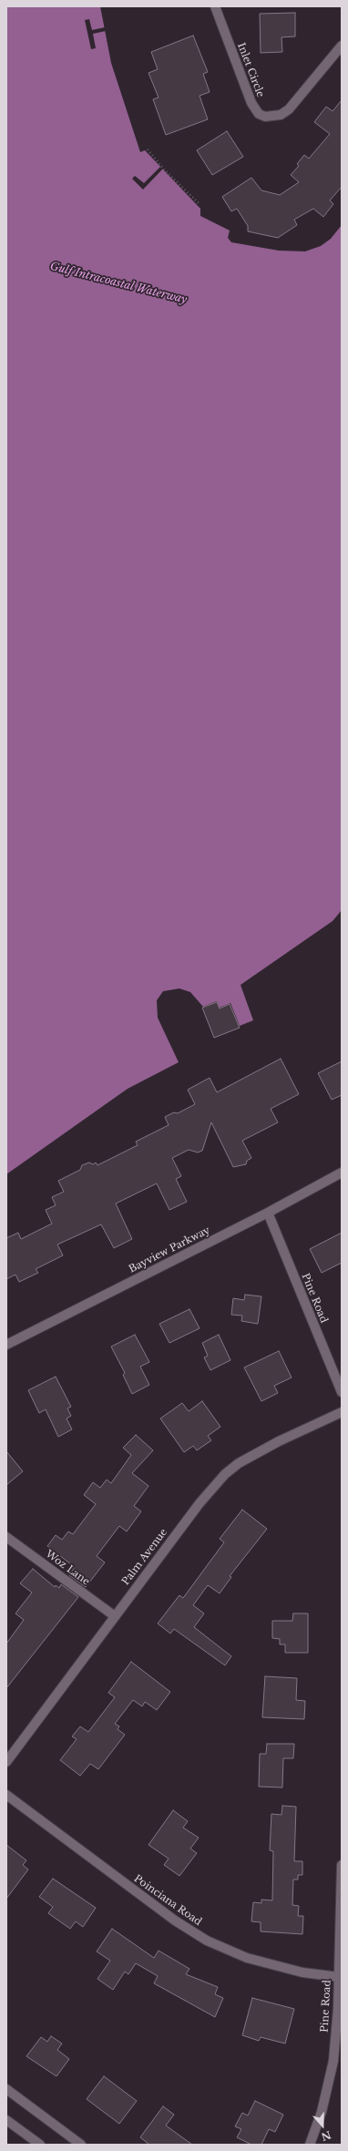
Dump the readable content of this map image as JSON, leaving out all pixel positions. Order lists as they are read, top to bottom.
{
  "streets": {
    "street": [
      "Inlet Circle",
      "Bayview Parkway",
      "Pine Road",
      "Palm Avenue",
      "Woz Lane",
      "Poinciana Road"
    ]
  },
  "crossings": [
    ["Bayview Parkway", "Pine Road"],
    ["Pine Road", "Poinciana Road"],
    ["Palm Avenue", "Woz Lane"]
  ],
  "water": ["Gulf Intracoastal Waterway"],
  "north": "bottom"
}
